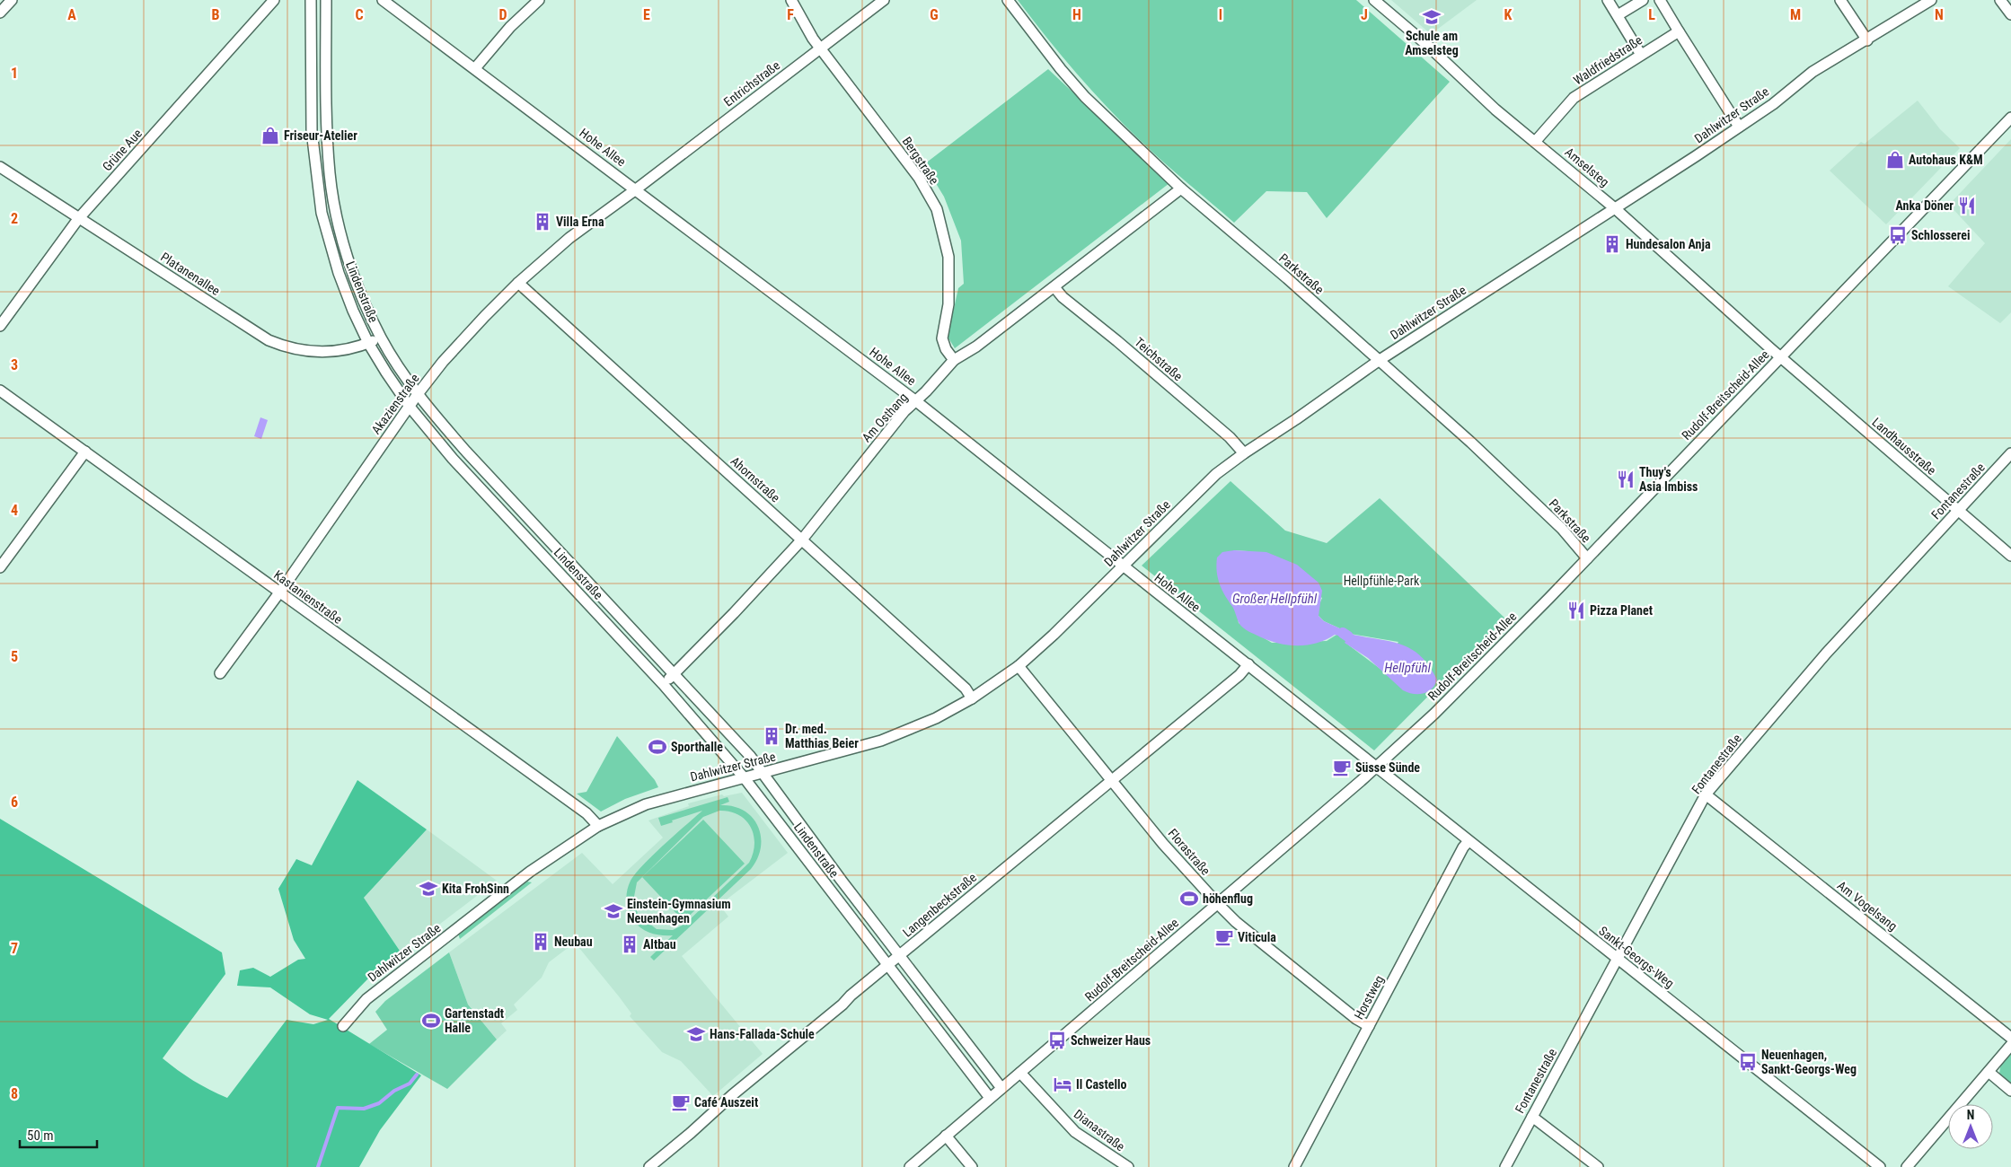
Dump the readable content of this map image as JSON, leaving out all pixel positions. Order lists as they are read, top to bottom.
{
  "streets": {
    "street": [
      "Waldfriedstraße",
      "Entrichstraße",
      "Dahlwitzer Straße",
      "Hohe Allee",
      "Grüne Aue",
      "Bergstraße",
      "Amselsteg",
      "Platanenallee",
      "Parkstraße",
      "Lindenstraße",
      "Teichstraße",
      "Rudolf-Breitscheid-Allee",
      "Akazienstraße",
      "Am Osthang",
      "Landhausstraße",
      "Ahornstraße",
      "Fontanestraße",
      "Kastanienstraße",
      "Florastraße",
      "Langenbeckstraße",
      "Am Vogelsang",
      "Sankt-Georgs-Weg",
      "Horstweg",
      "Dianastraße"
    ]
  },
  "crossings": [
    ["Waldfriedstraße", "Amselsteg"],
    ["Entrichstraße", "Hohe Allee"],
    ["Entrichstraße", "Bergstraße"],
    ["Entrichstraße", "Akazienstraße"],
    ["Dahlwitzer Straße", "Hohe Allee"],
    ["Dahlwitzer Straße", "Amselsteg"],
    ["Dahlwitzer Straße", "Parkstraße"],
    ["Dahlwitzer Straße", "Lindenstraße"],
    ["Dahlwitzer Straße", "Teichstraße"],
    ["Dahlwitzer Straße", "Ahornstraße"],
    ["Dahlwitzer Straße", "Kastanienstraße"],
    ["Dahlwitzer Straße", "Florastraße"],
    ["Hohe Allee", "Rudolf-Breitscheid-Allee"],
    ["Hohe Allee", "Akazienstraße"],
    ["Hohe Allee", "Am Osthang"],
    ["Hohe Allee", "Langenbeckstraße"],
    ["Hohe Allee", "Sankt-Georgs-Weg"],
    ["Grüne Aue", "Platanenallee"],
    ["Bergstraße", "Am Osthang"],
    ["Amselsteg", "Rudolf-Breitscheid-Allee"],
    ["Amselsteg", "Landhausstraße"],
    ["Platanenallee", "Lindenstraße"],
    ["Parkstraße", "Rudolf-Breitscheid-Allee"],
    ["Parkstraße", "Am Osthang"],
    ["Lindenstraße", "Rudolf-Breitscheid-Allee"],
    ["Lindenstraße", "Akazienstraße"],
    ["Lindenstraße", "Am Osthang"],
    ["Lindenstraße", "Langenbeckstraße"],
    ["Teichstraße", "Am Osthang"],
    ["Rudolf-Breitscheid-Allee", "Landhausstraße"],
    ["Rudolf-Breitscheid-Allee", "Florastraße"],
    ["Rudolf-Breitscheid-Allee", "Sankt-Georgs-Weg"],
    ["Rudolf-Breitscheid-Allee", "Dianastraße"],
    ["Akazienstraße", "Ahornstraße"],
    ["Akazienstraße", "Kastanienstraße"],
    ["Am Osthang", "Ahornstraße"],
    ["Landhausstraße", "Fontanestraße"],
    ["Fontanestraße", "Am Vogelsang"],
    ["Fontanestraße", "Sankt-Georgs-Weg"],
    ["Florastraße", "Langenbeckstraße"],
    ["Florastraße", "Horstweg"],
    ["Sankt-Georgs-Weg", "Horstweg"]
  ],
  "water": ["Großer Hellpfühl", "Hellpfühl"],
  "parks": ["Hellpfühle-Park"],
  "places": {
    "school or university": [
      "Schule am Amselsteg",
      "Kita FrohSinn",
      "Einstein-Gymnasium Neuenhagen",
      "Hans-Fallada-Schule"
    ],
    "shop": ["Friseur-Atelier", "Autohaus K&M"],
    "restaurant": ["Anka Döner", "Thuy's Asia Imbiss", "Pizza Planet"],
    "building": [
      "Villa Erna",
      "Hundesalon Anja",
      "Dr. med. Matthias Beier",
      "Neubau",
      "Altbau"
    ],
    "bus stop": ["Schlosserei", "Schweizer Haus", "Neuenhagen, Sankt-Georgs-Weg"],
    "sports": ["Sporthalle", "höhenflug", "Gartenstadt Halle"],
    "cafe": ["Süsse Sünde", "Viticula", "Café Auszeit"],
    "hotel": ["Il Castello"]
  },
  "scale_bar": "50 m",
  "north": "top",
  "grid": {
    "columns": [
      "A",
      "B",
      "C",
      "D",
      "E",
      "F",
      "G",
      "H",
      "I",
      "J",
      "K",
      "L",
      "M",
      "N"
    ],
    "rows": [
      "1",
      "2",
      "3",
      "4",
      "5",
      "6",
      "7",
      "8"
    ]
  }
}
